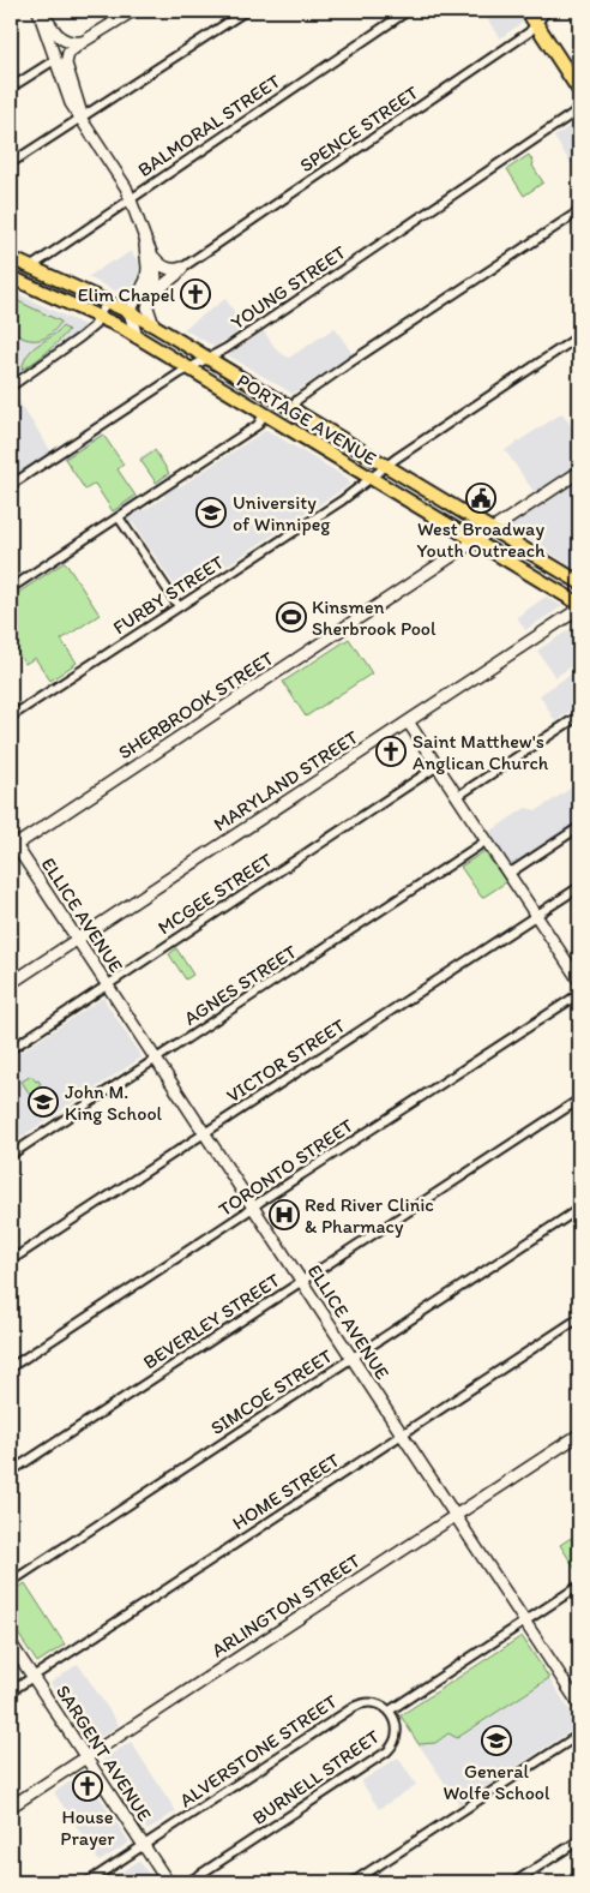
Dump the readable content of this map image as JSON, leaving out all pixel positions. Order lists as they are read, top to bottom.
{
  "streets": {
    "main road": [
      "PORTAGE AVENUE",
      "SHERBROOK STREET",
      "MARYLAND STREET",
      "ELLICE AVENUE",
      "ARLINGTON STREET",
      "SARGENT AVENUE"
    ],
    "street": [
      "BALMORAL STREET",
      "SPENCE STREET",
      "YOUNG STREET",
      "FURBY STREET",
      "MCGEE STREET",
      "AGNES STREET",
      "VICTOR STREET",
      "TORONTO STREET",
      "BEVERLEY STREET",
      "SIMCOE STREET",
      "HOME STREET",
      "ALVERSTONE STREET",
      "BURNELL STREET"
    ]
  },
  "crossings": [
    ["BALMORAL STREET", "PORTAGE AVENUE"],
    ["YOUNG STREET", "PORTAGE AVENUE"],
    ["PORTAGE AVENUE", "FURBY STREET"],
    ["PORTAGE AVENUE", "SHERBROOK STREET"],
    ["SHERBROOK STREET", "ELLICE AVENUE"],
    ["MARYLAND STREET", "ELLICE AVENUE"],
    ["MCGEE STREET", "ELLICE AVENUE"],
    ["ELLICE AVENUE", "AGNES STREET"],
    ["ELLICE AVENUE", "VICTOR STREET"],
    ["ELLICE AVENUE", "TORONTO STREET"],
    ["ELLICE AVENUE", "BEVERLEY STREET"],
    ["ELLICE AVENUE", "SIMCOE STREET"],
    ["ELLICE AVENUE", "HOME STREET"],
    ["ELLICE AVENUE", "ARLINGTON STREET"],
    ["ELLICE AVENUE", "BURNELL STREET"],
    ["HOME STREET", "SARGENT AVENUE"],
    ["ARLINGTON STREET", "SARGENT AVENUE"],
    ["ALVERSTONE STREET", "SARGENT AVENUE"],
    ["ALVERSTONE STREET", "BURNELL STREET"]
  ],
  "places": {
    "church": ["Elim Chapel", "Saint Matthew's Anglican Church", "House Prayer"],
    "public building": ["West Broadway Youth Outreach"],
    "school or university": ["University of Winnipeg", "John M. King School", "General Wolfe School"],
    "sports": ["Kinsmen Sherbrook Pool"],
    "hospital": ["Red River Clinic & Pharmacy"]
  }
}
